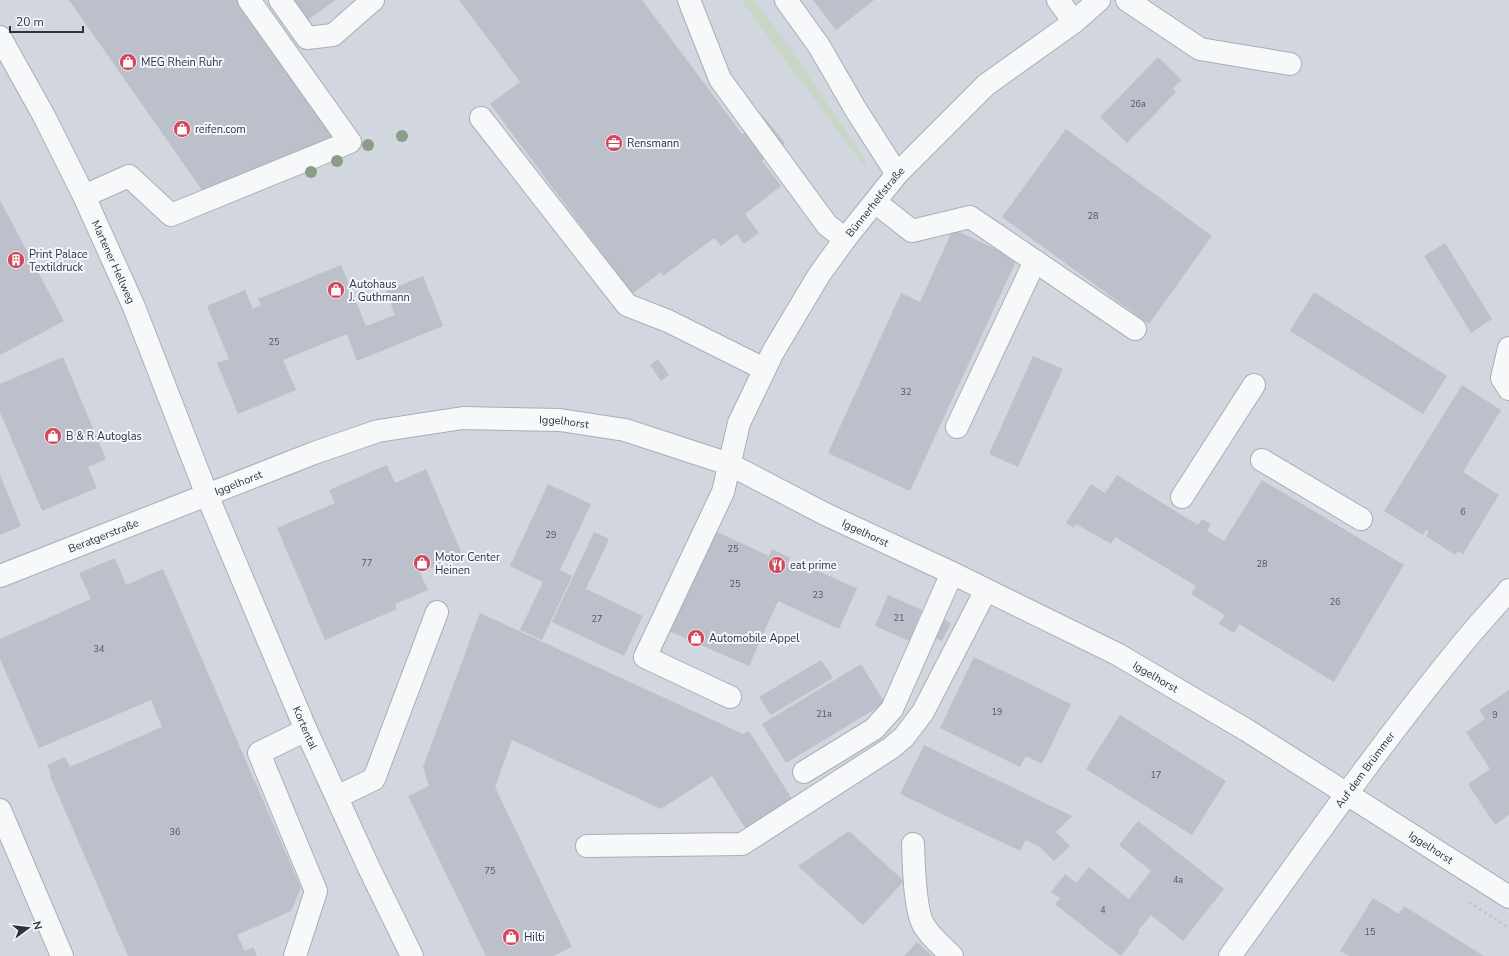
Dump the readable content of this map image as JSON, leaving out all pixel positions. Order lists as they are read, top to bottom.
{
  "streets": {
    "street": [
      "Bünnerhelfstraße",
      "Martener Hellweg",
      "Iggelhorst",
      "Beratgerstraße",
      "Kortental",
      "Auf dem Brümmer"
    ]
  },
  "crossings": [
    ["Bünnerhelfstraße", "Iggelhorst"],
    ["Martener Hellweg", "Iggelhorst"],
    ["Martener Hellweg", "Beratgerstraße"],
    ["Martener Hellweg", "Kortental"],
    ["Iggelhorst", "Beratgerstraße"],
    ["Iggelhorst", "Kortental"],
    ["Iggelhorst", "Auf dem Brümmer"],
    ["Beratgerstraße", "Kortental"]
  ],
  "places": {
    "shop": [
      "MEG Rhein Ruhr",
      "reifen.com",
      "Autohaus J. Guthmann",
      "B & R Autoglas",
      "Motor Center Heinen",
      "Automobile Appel",
      "Hilti"
    ],
    "office": ["Rensmann"],
    "building": ["Print Palace Textildruck"],
    "restaurant": ["eat prime"]
  },
  "house_numbers": [
    "26a",
    "28",
    "25",
    "32",
    "6",
    "29",
    "25",
    "77",
    "28",
    "25",
    "23",
    "26",
    "21",
    "27",
    "34",
    "19",
    "21a",
    "9",
    "17",
    "36",
    "75",
    "4a",
    "4",
    "15"
  ],
  "scale_bar": "20 m",
  "north": "right"
}
